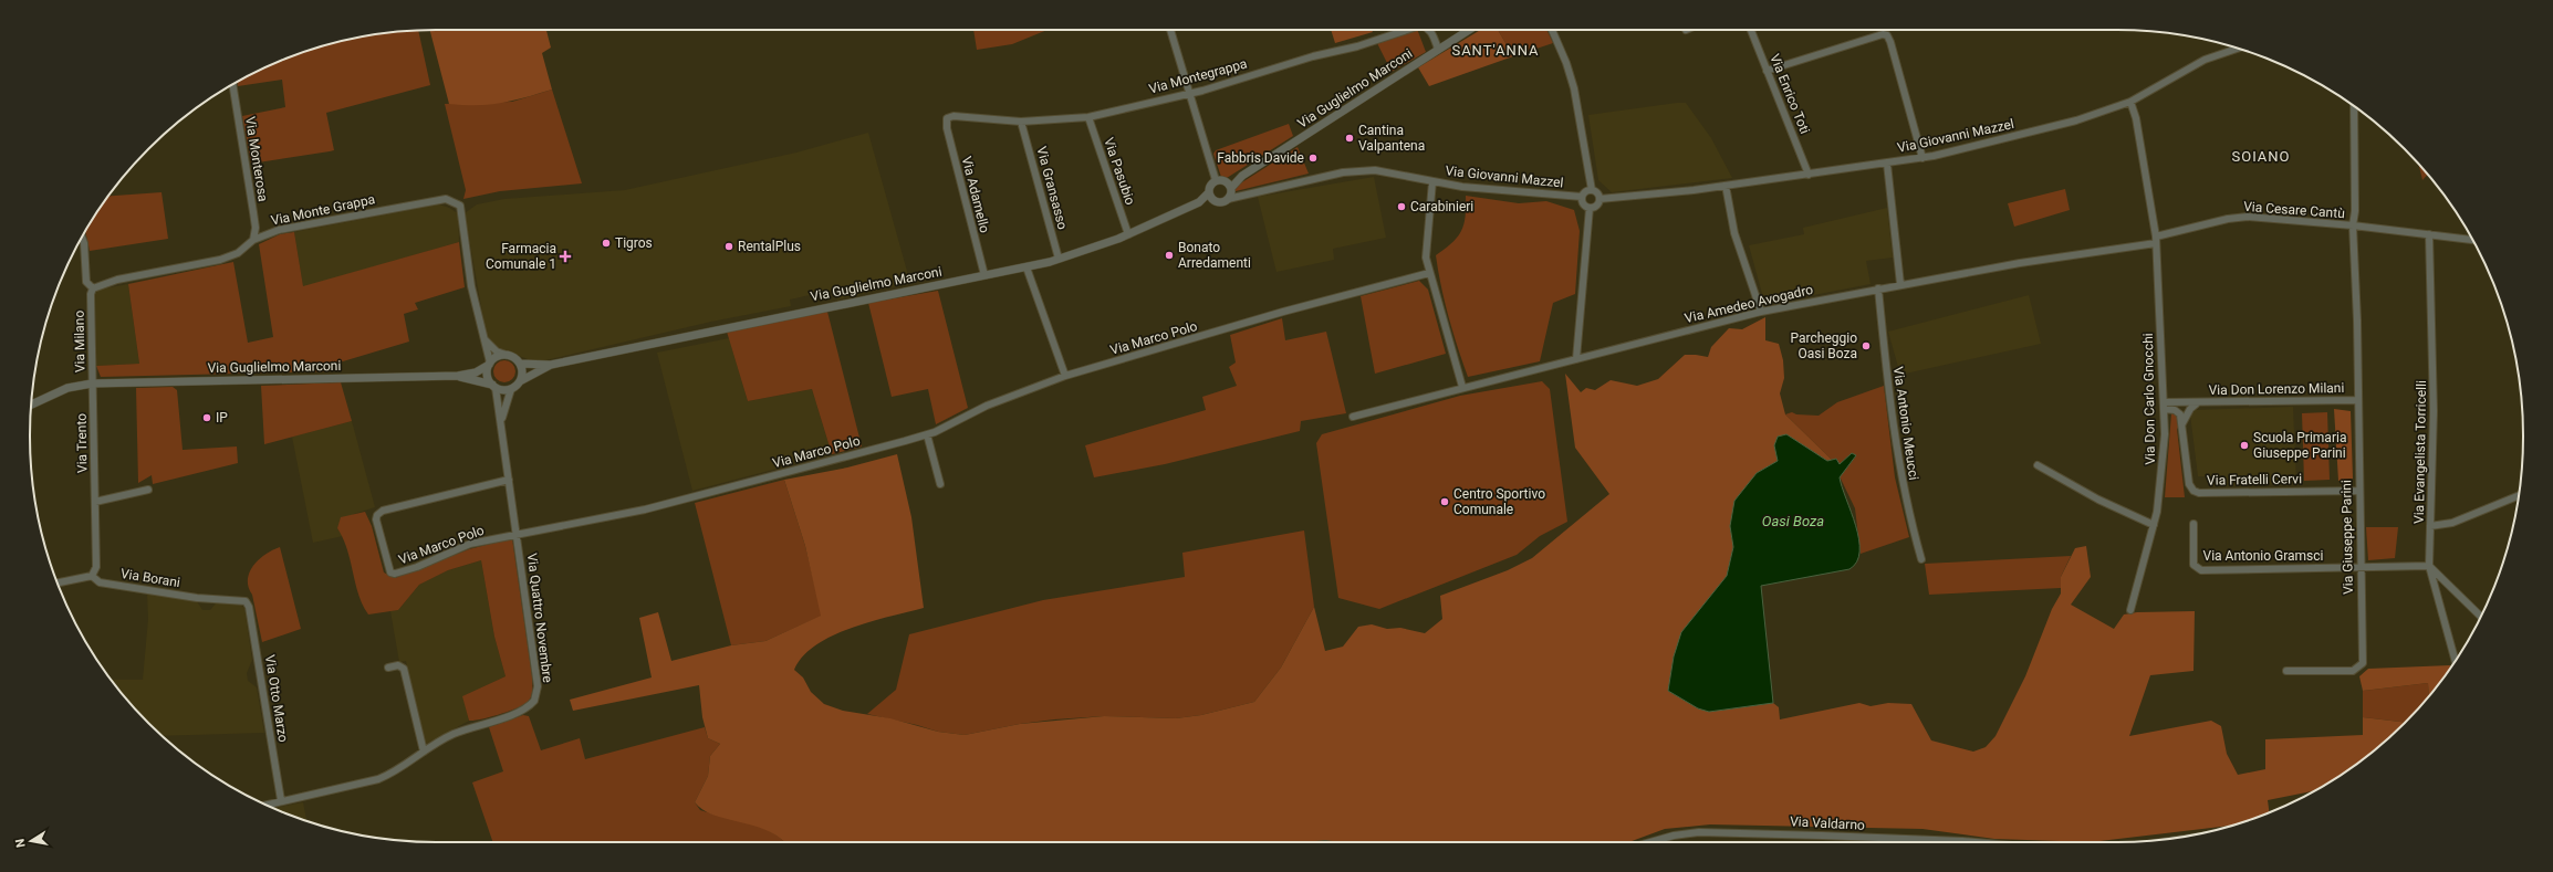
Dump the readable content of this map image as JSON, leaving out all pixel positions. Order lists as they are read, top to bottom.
{
  "streets": {
    "street": [
      "Via Montegrappa",
      "Via Guglielmo Marconi",
      "Via Enrico Toti",
      "Via Giovanni Mazzel",
      "Via Monterosa",
      "Via Pasubio",
      "Via Gransasso",
      "Via Adamello",
      "Via Monte Grappa",
      "Via Cesare Cantù",
      "Via Amedeo Avogadro",
      "Via Marco Polo",
      "Via Milano",
      "Via Don Lorenzo Milani",
      "Via Don Carlo Gnocchi",
      "Via Antonio Meucci",
      "Via Trento",
      "Via Evangelista Torricelli",
      "Via Fratelli Cervi",
      "Via Giuseppe Parini",
      "Via Antonio Gramsci",
      "Via Borani",
      "Via Quattro Novembre",
      "Via Otto Marzo",
      "Via Valdarno"
    ]
  },
  "crossings": [
    ["Via Montegrappa", "Via Guglielmo Marconi"],
    ["Via Montegrappa", "Via Pasubio"],
    ["Via Montegrappa", "Via Gransasso"],
    ["Via Montegrappa", "Via Adamello"],
    ["Via Guglielmo Marconi", "Via Giovanni Mazzel"],
    ["Via Guglielmo Marconi", "Via Pasubio"],
    ["Via Guglielmo Marconi", "Via Gransasso"],
    ["Via Guglielmo Marconi", "Via Adamello"],
    ["Via Guglielmo Marconi", "Via Milano"],
    ["Via Guglielmo Marconi", "Via Trento"],
    ["Via Guglielmo Marconi", "Via Quattro Novembre"],
    ["Via Enrico Toti", "Via Giovanni Mazzel"],
    ["Via Giovanni Mazzel", "Via Don Carlo Gnocchi"],
    ["Via Monterosa", "Via Monte Grappa"],
    ["Via Monte Grappa", "Via Milano"],
    ["Via Cesare Cantù", "Via Amedeo Avogadro"],
    ["Via Cesare Cantù", "Via Don Carlo Gnocchi"],
    ["Via Cesare Cantù", "Via Evangelista Torricelli"],
    ["Via Cesare Cantù", "Via Giuseppe Parini"],
    ["Via Amedeo Avogadro", "Via Don Carlo Gnocchi"],
    ["Via Amedeo Avogadro", "Via Antonio Meucci"],
    ["Via Marco Polo", "Via Quattro Novembre"],
    ["Via Milano", "Via Trento"],
    ["Via Don Lorenzo Milani", "Via Don Carlo Gnocchi"],
    ["Via Don Lorenzo Milani", "Via Giuseppe Parini"],
    ["Via Trento", "Via Borani"],
    ["Via Evangelista Torricelli", "Via Antonio Gramsci"],
    ["Via Fratelli Cervi", "Via Giuseppe Parini"],
    ["Via Giuseppe Parini", "Via Antonio Gramsci"],
    ["Via Borani", "Via Otto Marzo"],
    ["Via Quattro Novembre", "Via Otto Marzo"]
  ],
  "districts": ["SANT'ANNA", "SOIANO"],
  "water": ["Oasi Boza"],
  "places": {
    "other": [
      "Cantina Valpantena",
      "Fabbris Davide",
      "Carabinieri",
      "Tigros",
      "RentalPlus",
      "Bonato Arredamenti",
      "Parcheggio Oasi Boza",
      "IP",
      "Scuola Primaria Giuseppe Parini",
      "Centro Sportivo Comunale"
    ],
    "health": ["Farmacia Comunale 1"]
  },
  "north": "left"
}
